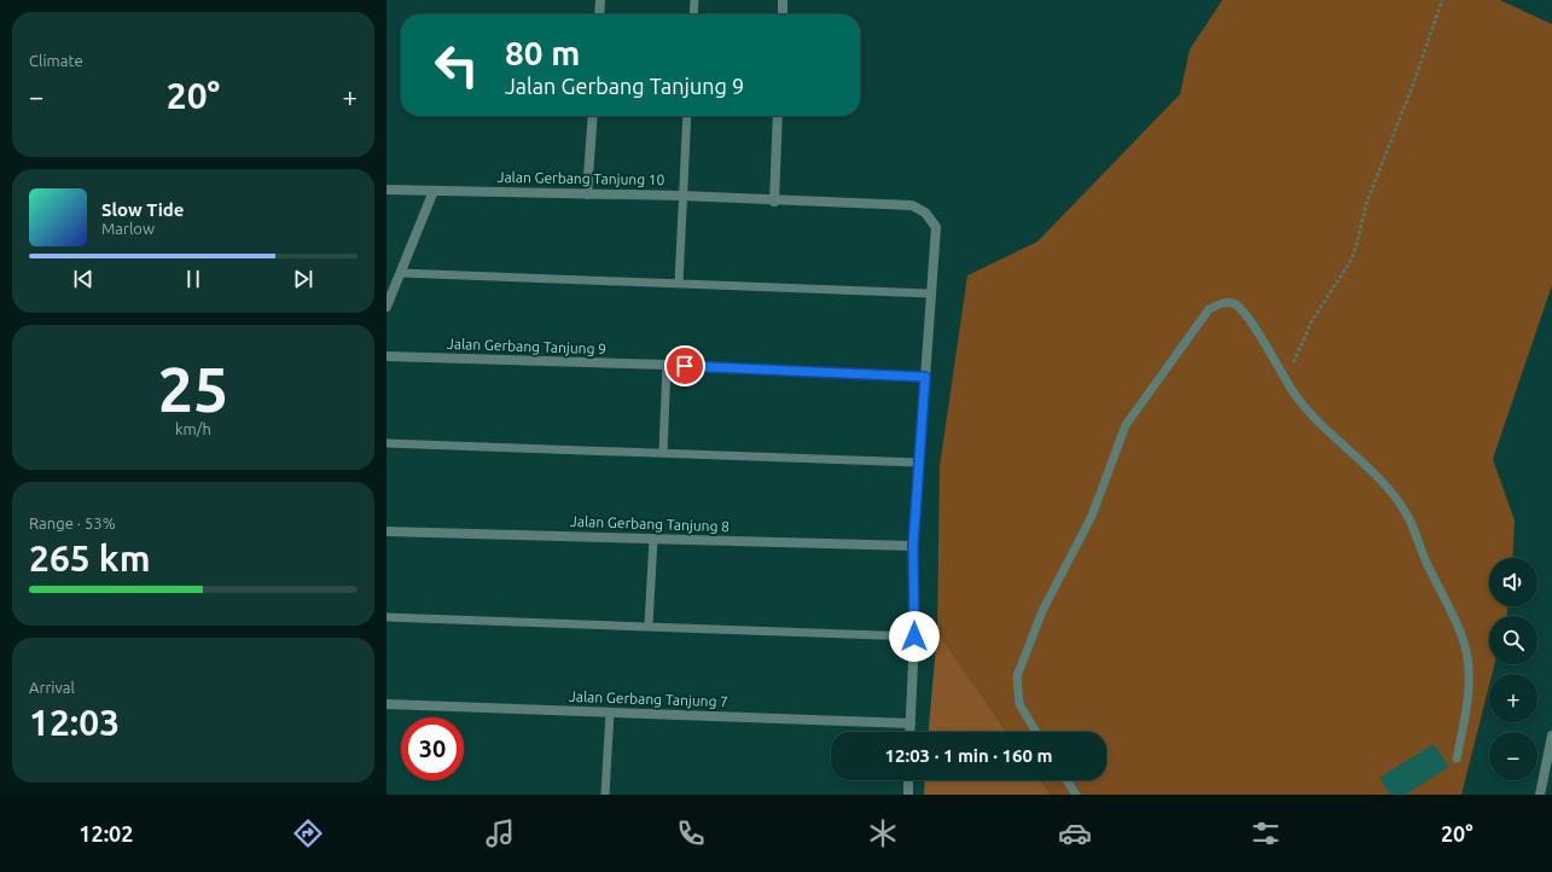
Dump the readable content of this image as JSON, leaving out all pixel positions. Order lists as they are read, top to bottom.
{
  "streets": {
    "street": [
      "Jalan Gerbang Tanjung 10",
      "Jalan Gerbang Tanjung 9",
      "Jalan Gerbang Tanjung 8",
      "Jalan Gerbang Tanjung 7"
    ]
  },
  "page": {
    "tile": [
      "Climate",
      ["25", "km/h"],
      ["Range · 53%", "265 km"],
      ["Arrival", "12:03"]
    ],
    "turn": ["80 m", "Jalan Gerbang Tanjung 9"],
    "heat": ["−", "20°", "+"],
    "song": ["Slow Tide", "Marlow"],
    "map_buttons": ["+", "−"],
    "limit": "30",
    "trip": "12:03 · 1 min · 160 m",
    "tabs": ["12:02", "20°"]
  }
}
